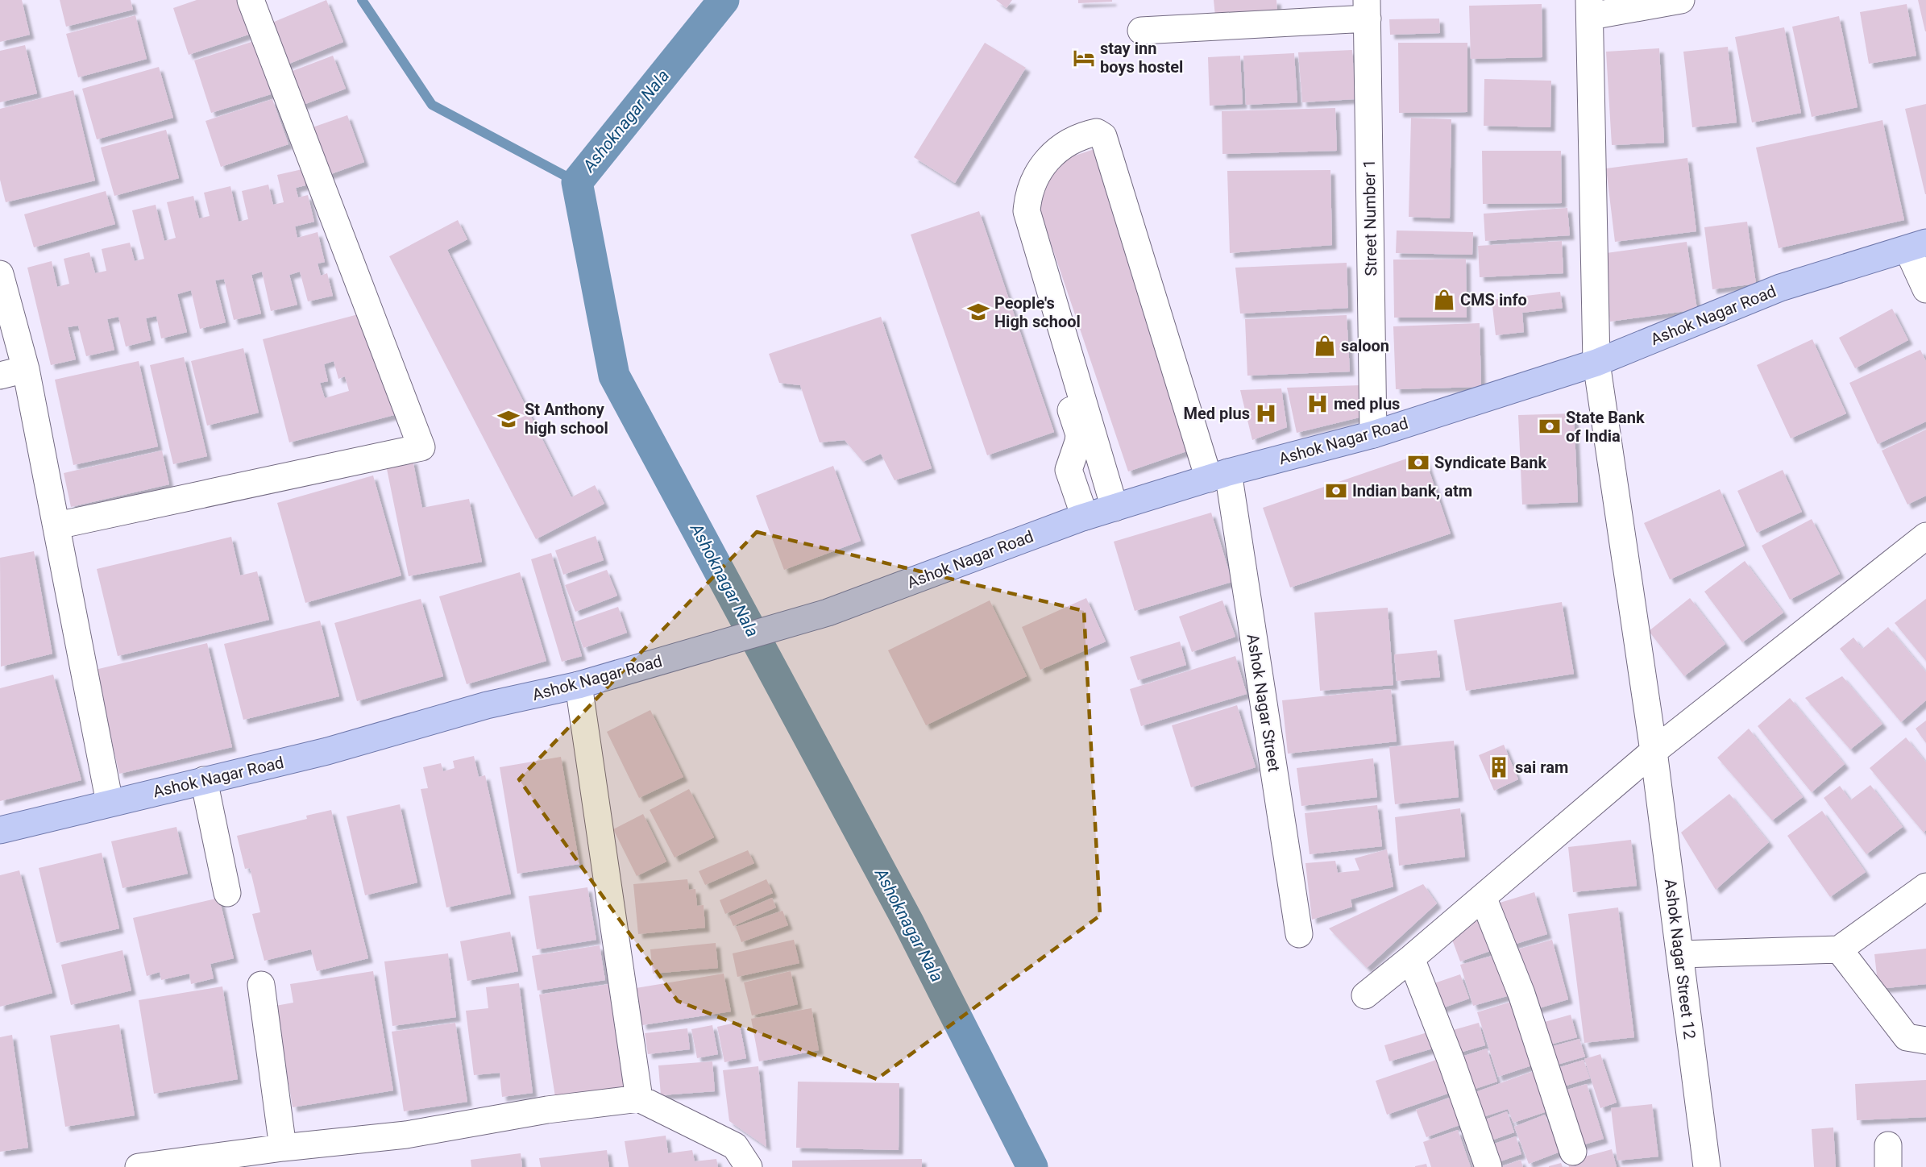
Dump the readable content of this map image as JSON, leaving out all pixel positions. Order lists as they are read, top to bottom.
{
  "streets": {
    "main road": ["Ashok Nagar Road"],
    "street": ["Street Number 1", "Ashok Nagar Street", "Ashok Nagar Street 12"]
  },
  "crossings": [
    ["Street Number 1", "Ashok Nagar Road"],
    ["Ashok Nagar Road", "Ashok Nagar Street"],
    ["Ashok Nagar Road", "Ashok Nagar Street 12"]
  ],
  "water": ["Ashoknagar Nala"],
  "places": {
    "hotel": ["stay inn boys hostel"],
    "shop": ["CMS info", "saloon"],
    "school or university": ["People's High school", "St Anthony high school"],
    "hospital": ["med plus", "Med plus"],
    "bank": ["State Bank of India", "Syndicate Bank", "Indian bank, atm"],
    "building": ["sai ram"]
  }
}
